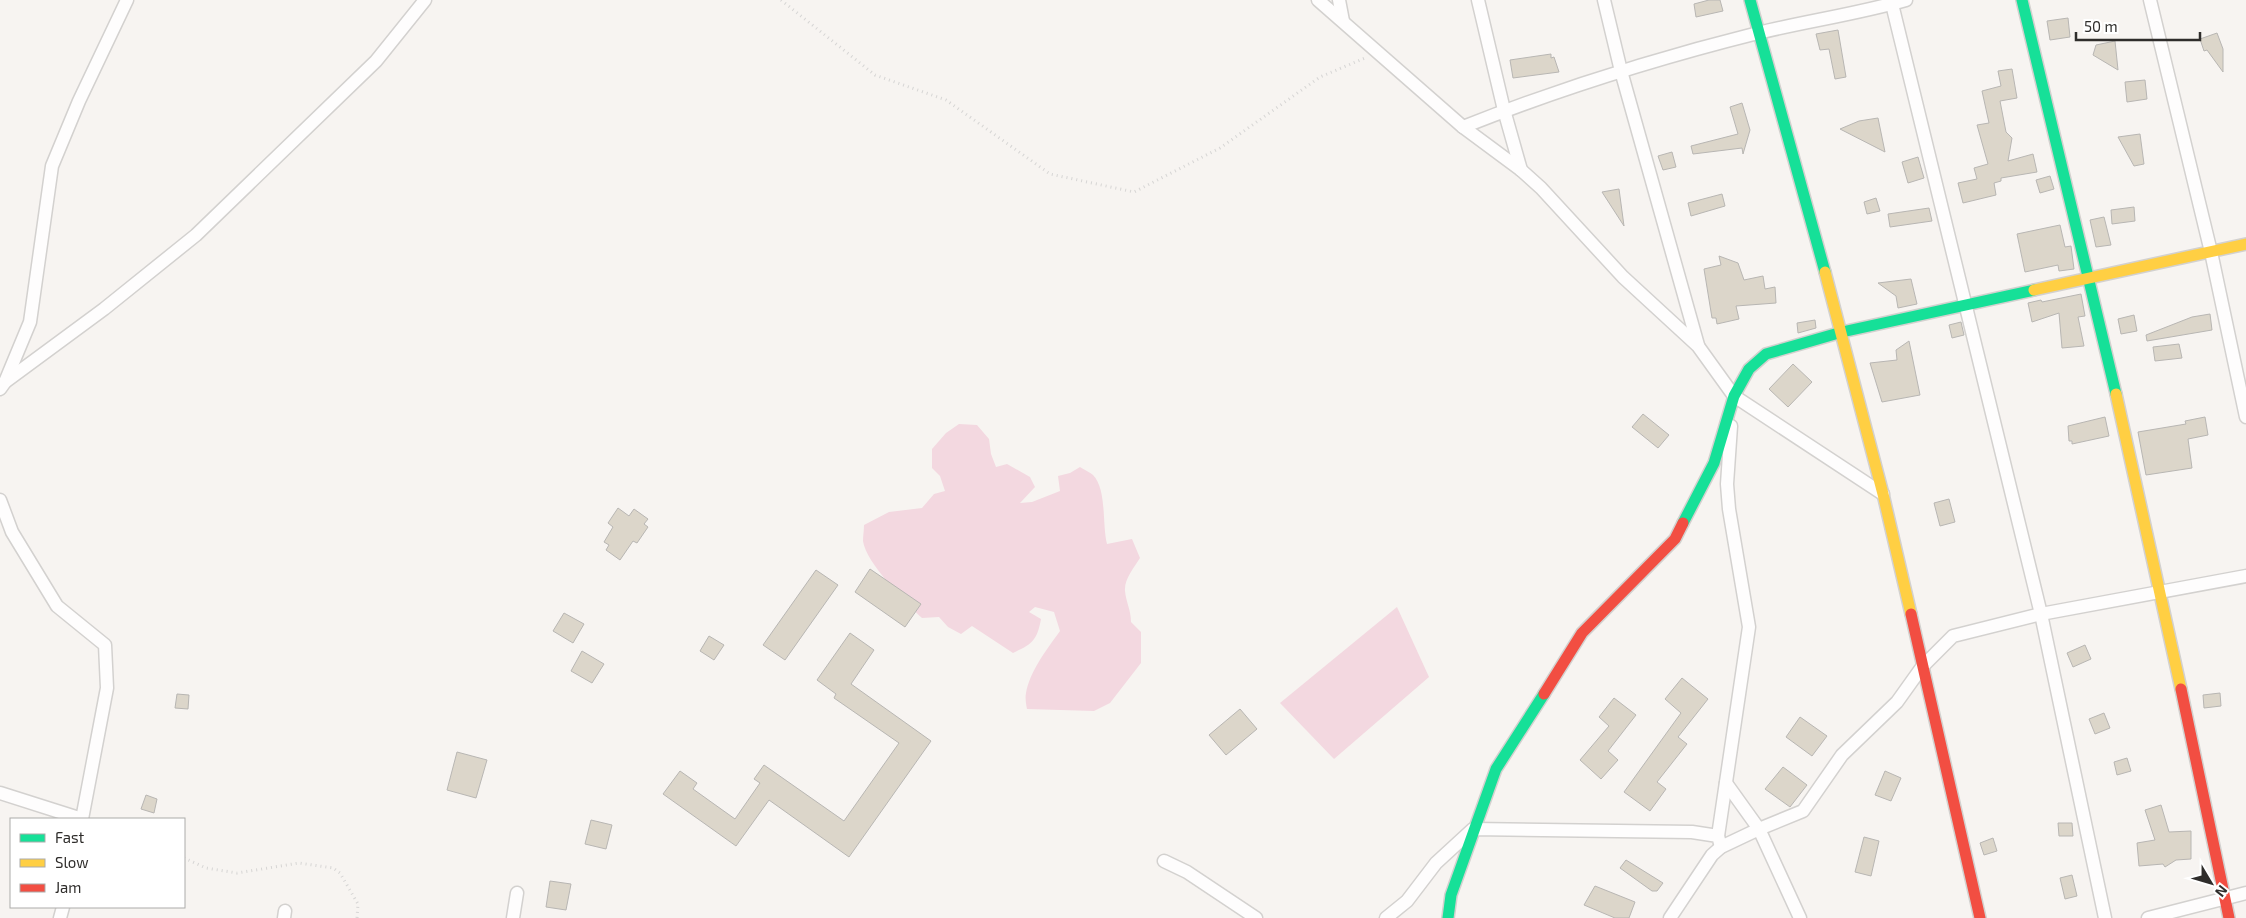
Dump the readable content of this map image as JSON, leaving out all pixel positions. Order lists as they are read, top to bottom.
{
  "legend": ["Fast", "Slow", "Jam"],
  "scale_bar": "50 m",
  "north": "bottom right"
}
